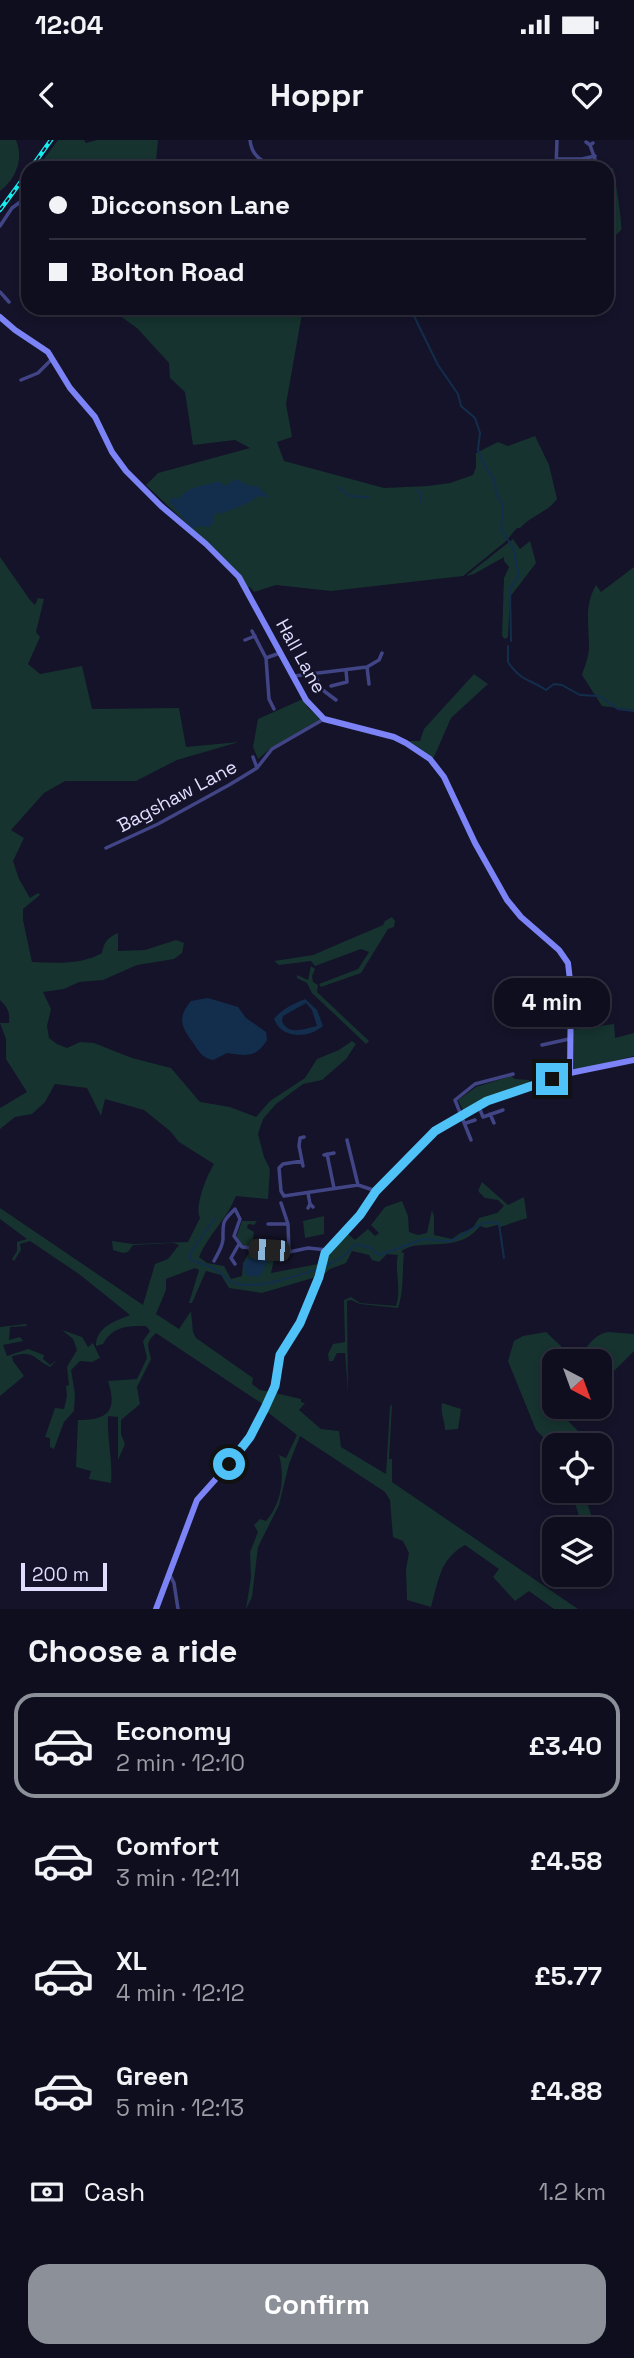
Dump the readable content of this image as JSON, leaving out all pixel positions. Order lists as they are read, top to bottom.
{
  "streets": {
    "street": ["Hall Lane", "Bagshaw Lane"]
  },
  "crossings": [
    ["Hall Lane", "Bagshaw Lane"]
  ],
  "scale_bar": "200 m",
  "north": "bottom right",
  "page": {
    "status": "12:04",
    "header": "Hoppr",
    "banner": ["Dicconson Lane", "Bolton Road"],
    "bubble": "4 min",
    "scale": "200 m",
    "heading": "Choose a ride",
    "list": [
      {
        "name": "Economy",
        "note": "2 min · 12:10",
        "value": "£3.40"
      },
      {
        "name": "Comfort",
        "note": "3 min · 12:11",
        "value": "£4.58"
      },
      {
        "name": "XL",
        "note": "4 min · 12:12",
        "value": "£5.77"
      },
      {
        "name": "Green",
        "note": "5 min · 12:13",
        "value": "£4.88"
      }
    ],
    "pay": ["Cash", "1.2 km"],
    "buttons": "Confirm"
  }
}
